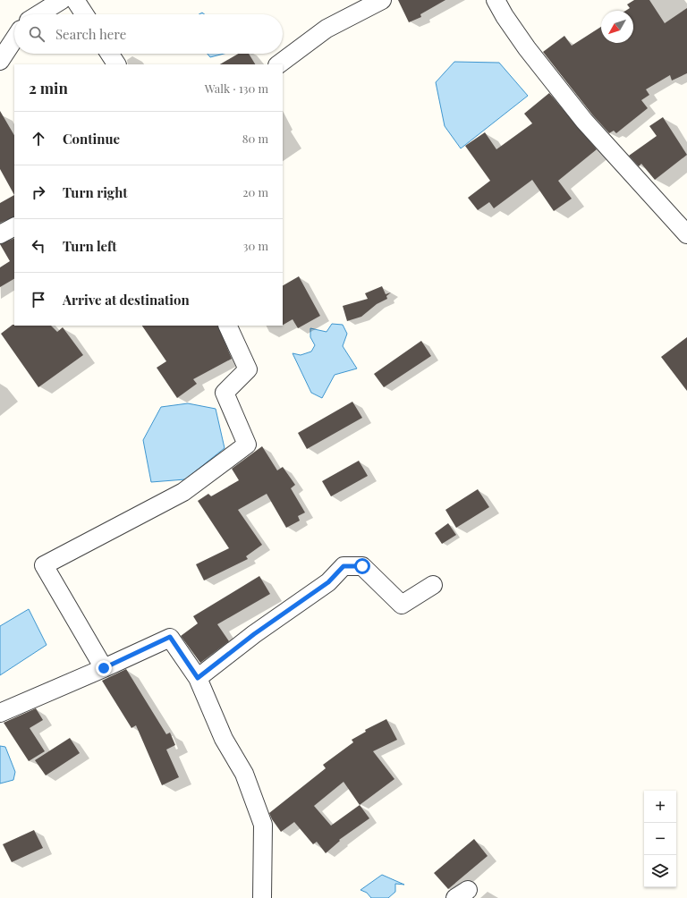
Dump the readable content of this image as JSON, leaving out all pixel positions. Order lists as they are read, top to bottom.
{
  "north": "bottom left",
  "page": {
    "search": "Search here",
    "heading": ["2 min", "Walk · 130 m"],
    "list": [
      ["Continue", "80 m"],
      ["Turn right", "20 m"],
      ["Turn left", "30 m"],
      "Arrive at destination"
    ],
    "map_buttons": ["+", "−"]
  }
}
